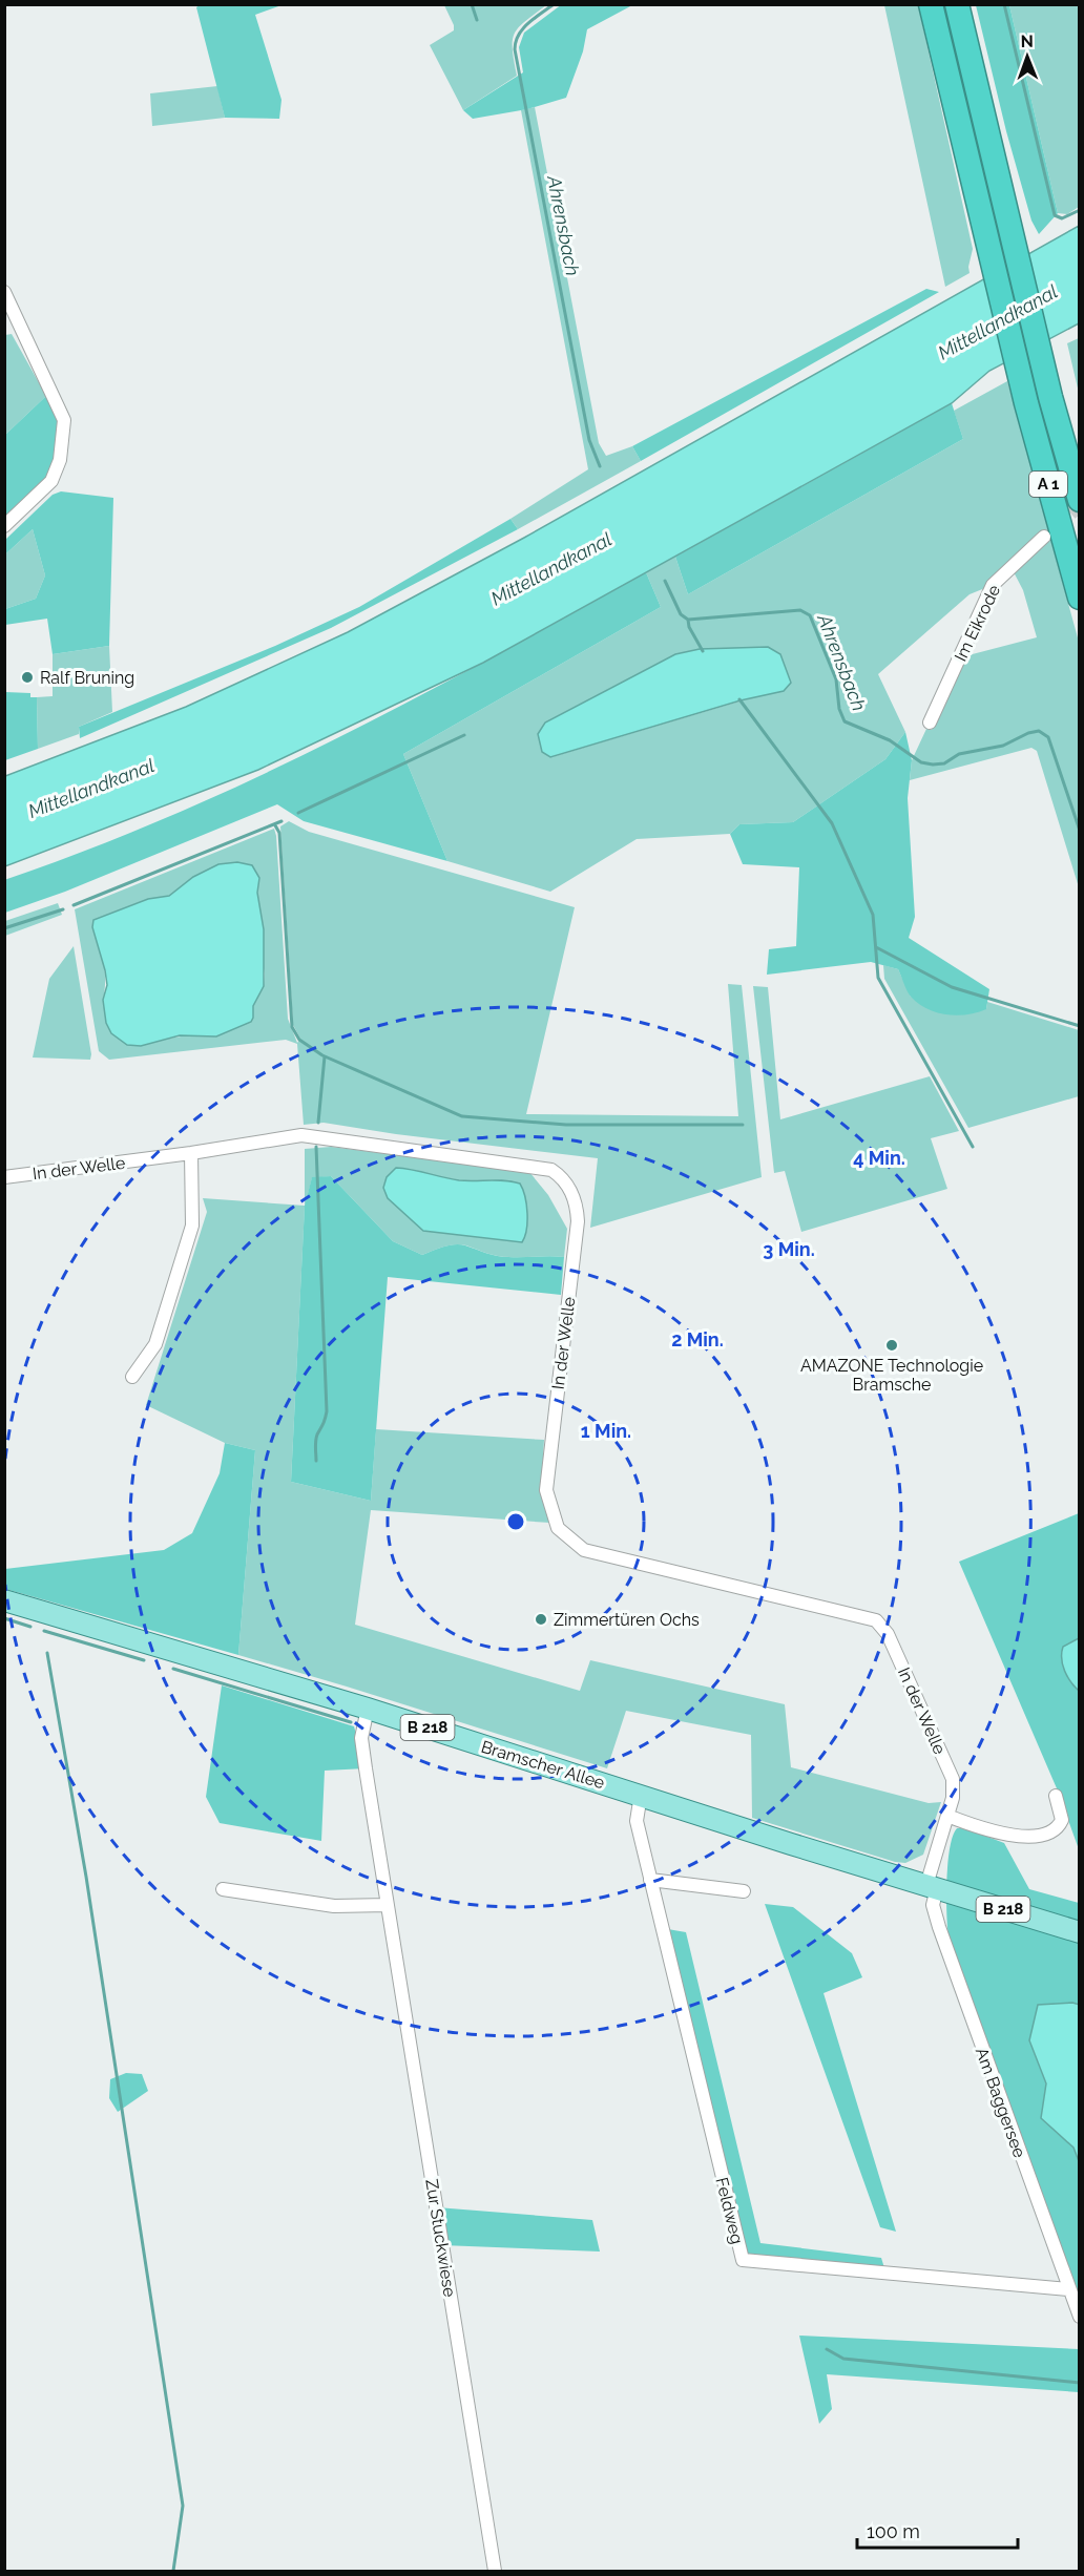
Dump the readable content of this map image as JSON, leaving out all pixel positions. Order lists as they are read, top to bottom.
{
  "streets": {
    "highway": ["A 1"],
    "main road": ["B 218", "Bramscher Allee"],
    "street": [
      "Im Eikrode",
      "In der Welle",
      "Am Baggersee",
      "Feldweg",
      "Zur Stuckwiese"
    ]
  },
  "crossings": [
    ["In der Welle", "Bramscher Allee"],
    ["In der Welle", "Am Baggersee"],
    ["Bramscher Allee", "Am Baggersee"],
    ["Bramscher Allee", "Feldweg"],
    ["Bramscher Allee", "Zur Stuckwiese"],
    ["Am Baggersee", "Feldweg"]
  ],
  "water": ["Ahrensbach", "Mittellandkanal"],
  "places": ["Ralf Bruning", "AMAZONE Technologie Bramsche", "Zimmertüren Ochs"],
  "scale_bar": "100 m",
  "north": "top",
  "rings": [
    "4 Min.",
    "3 Min.",
    "2 Min.",
    "1 Min."
  ]
}
